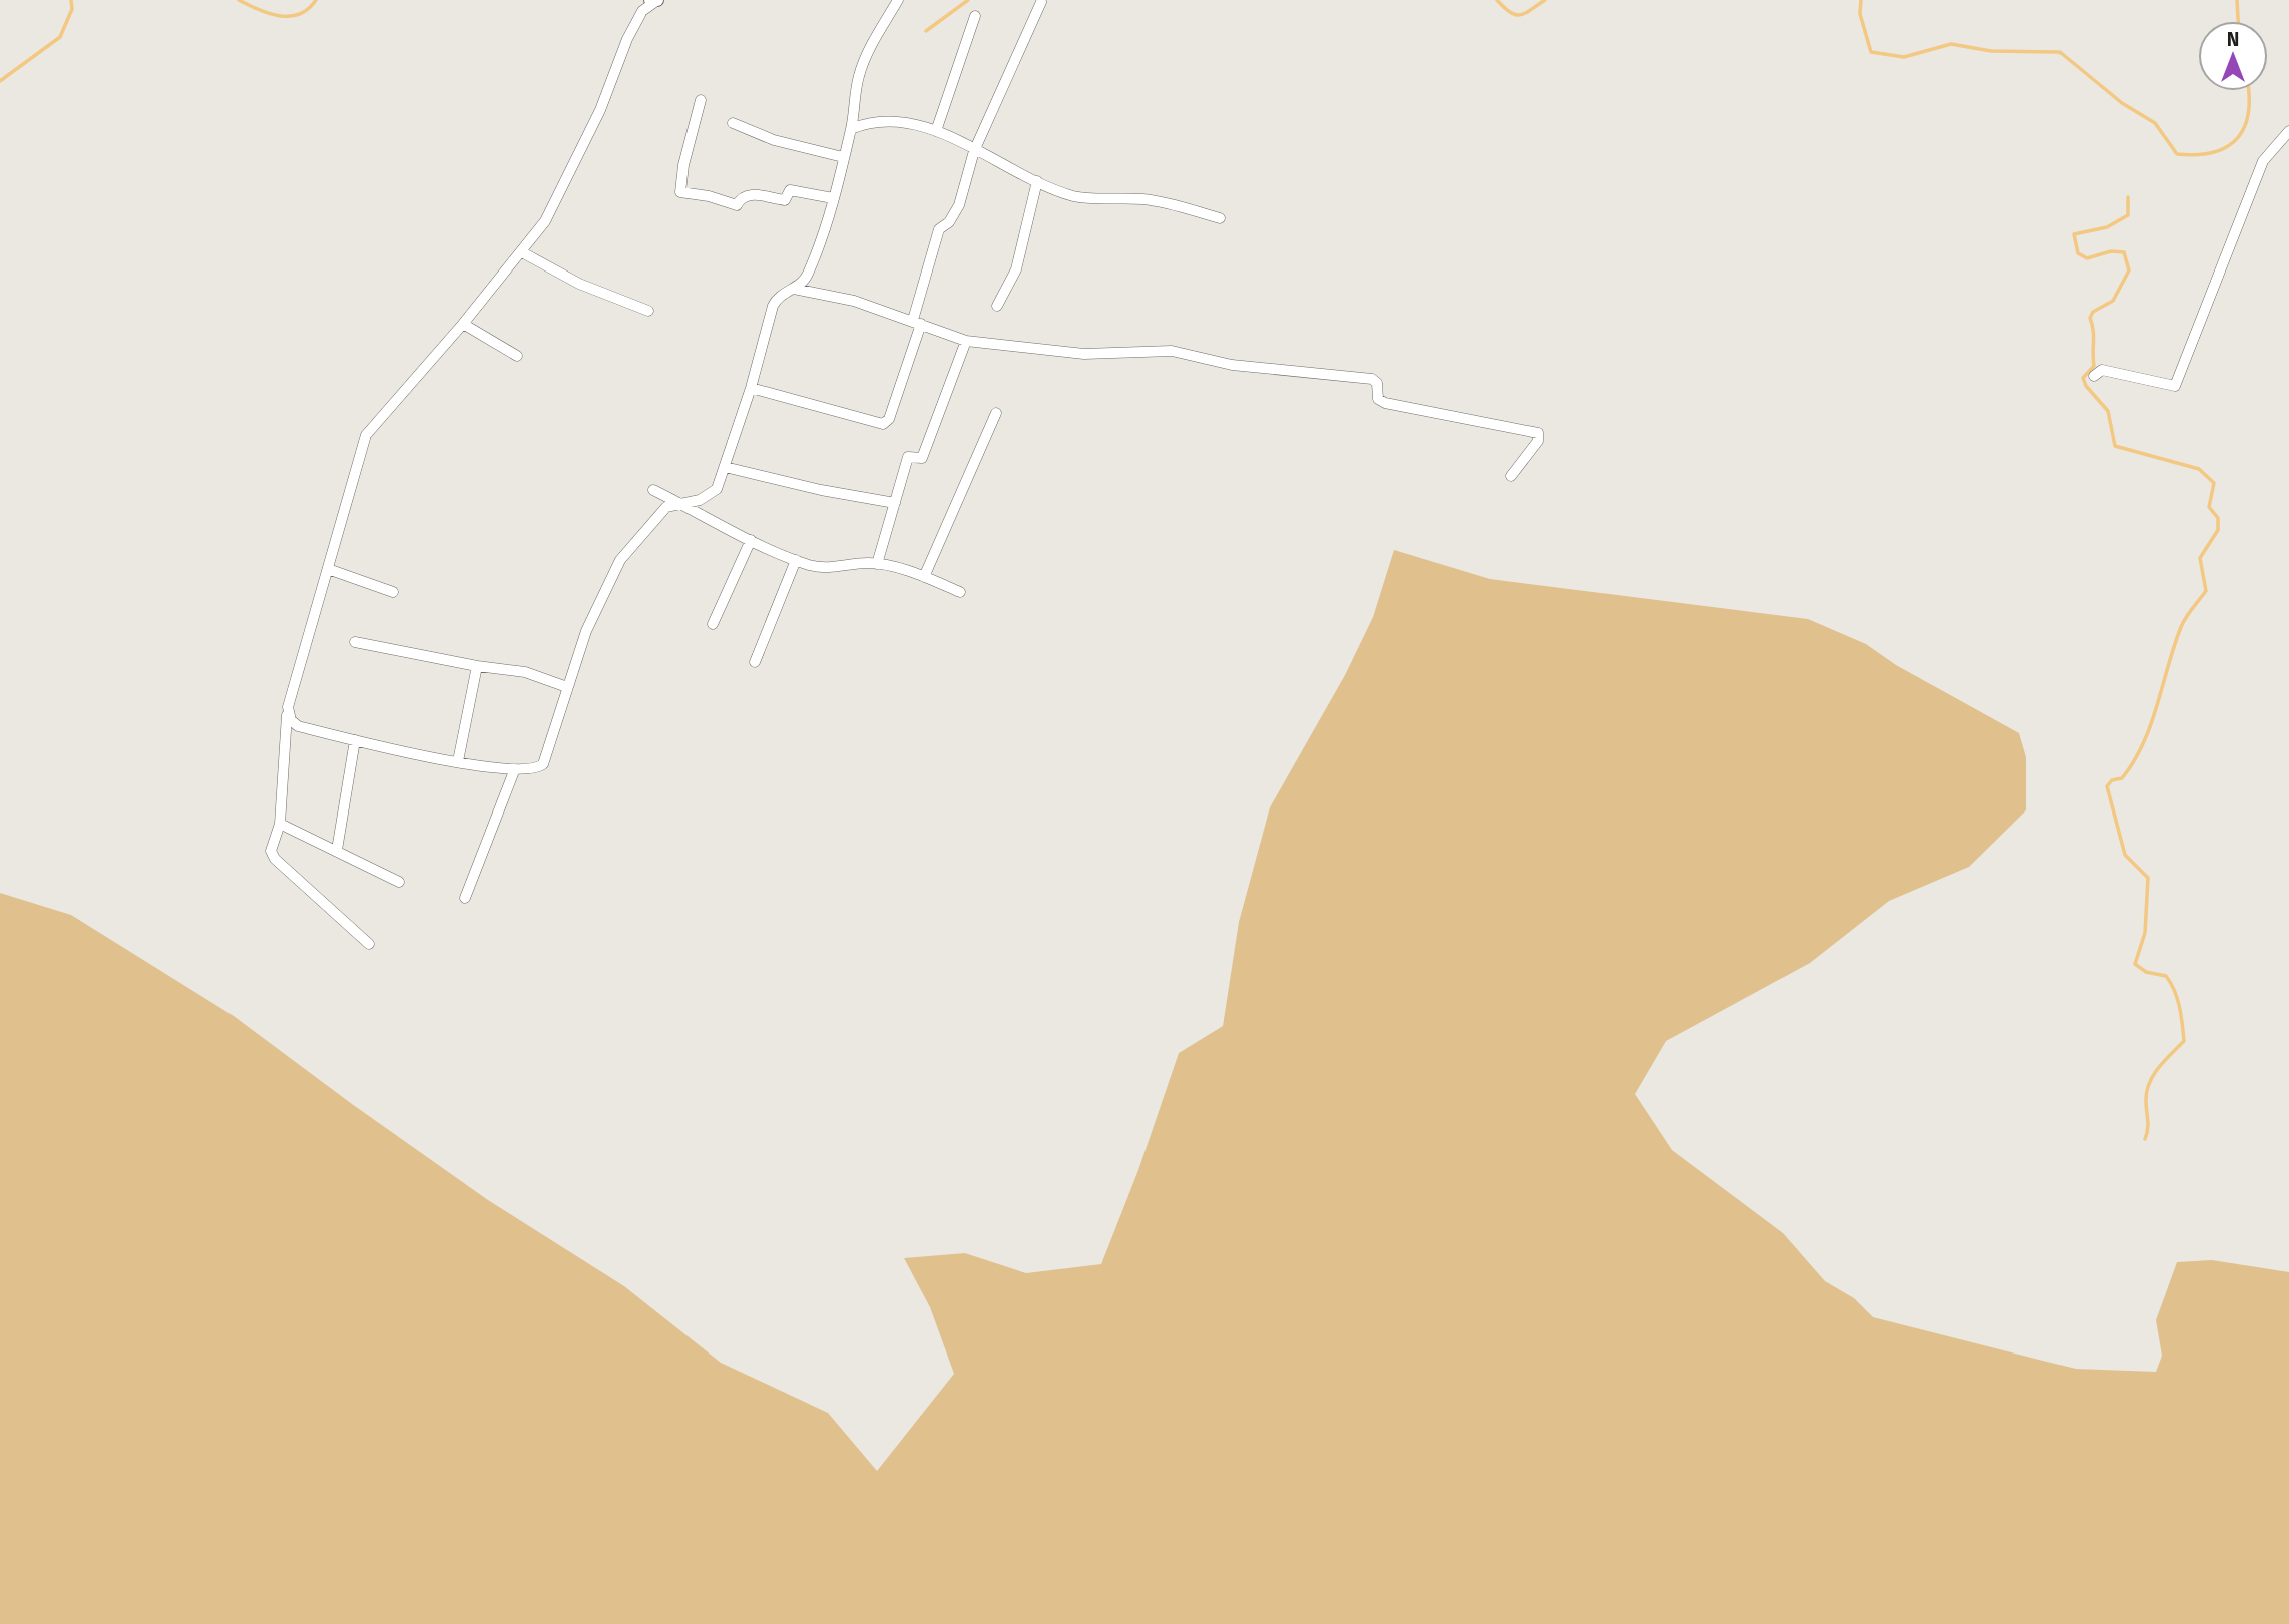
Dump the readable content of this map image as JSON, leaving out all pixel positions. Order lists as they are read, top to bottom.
{
  "north": "top"
}
